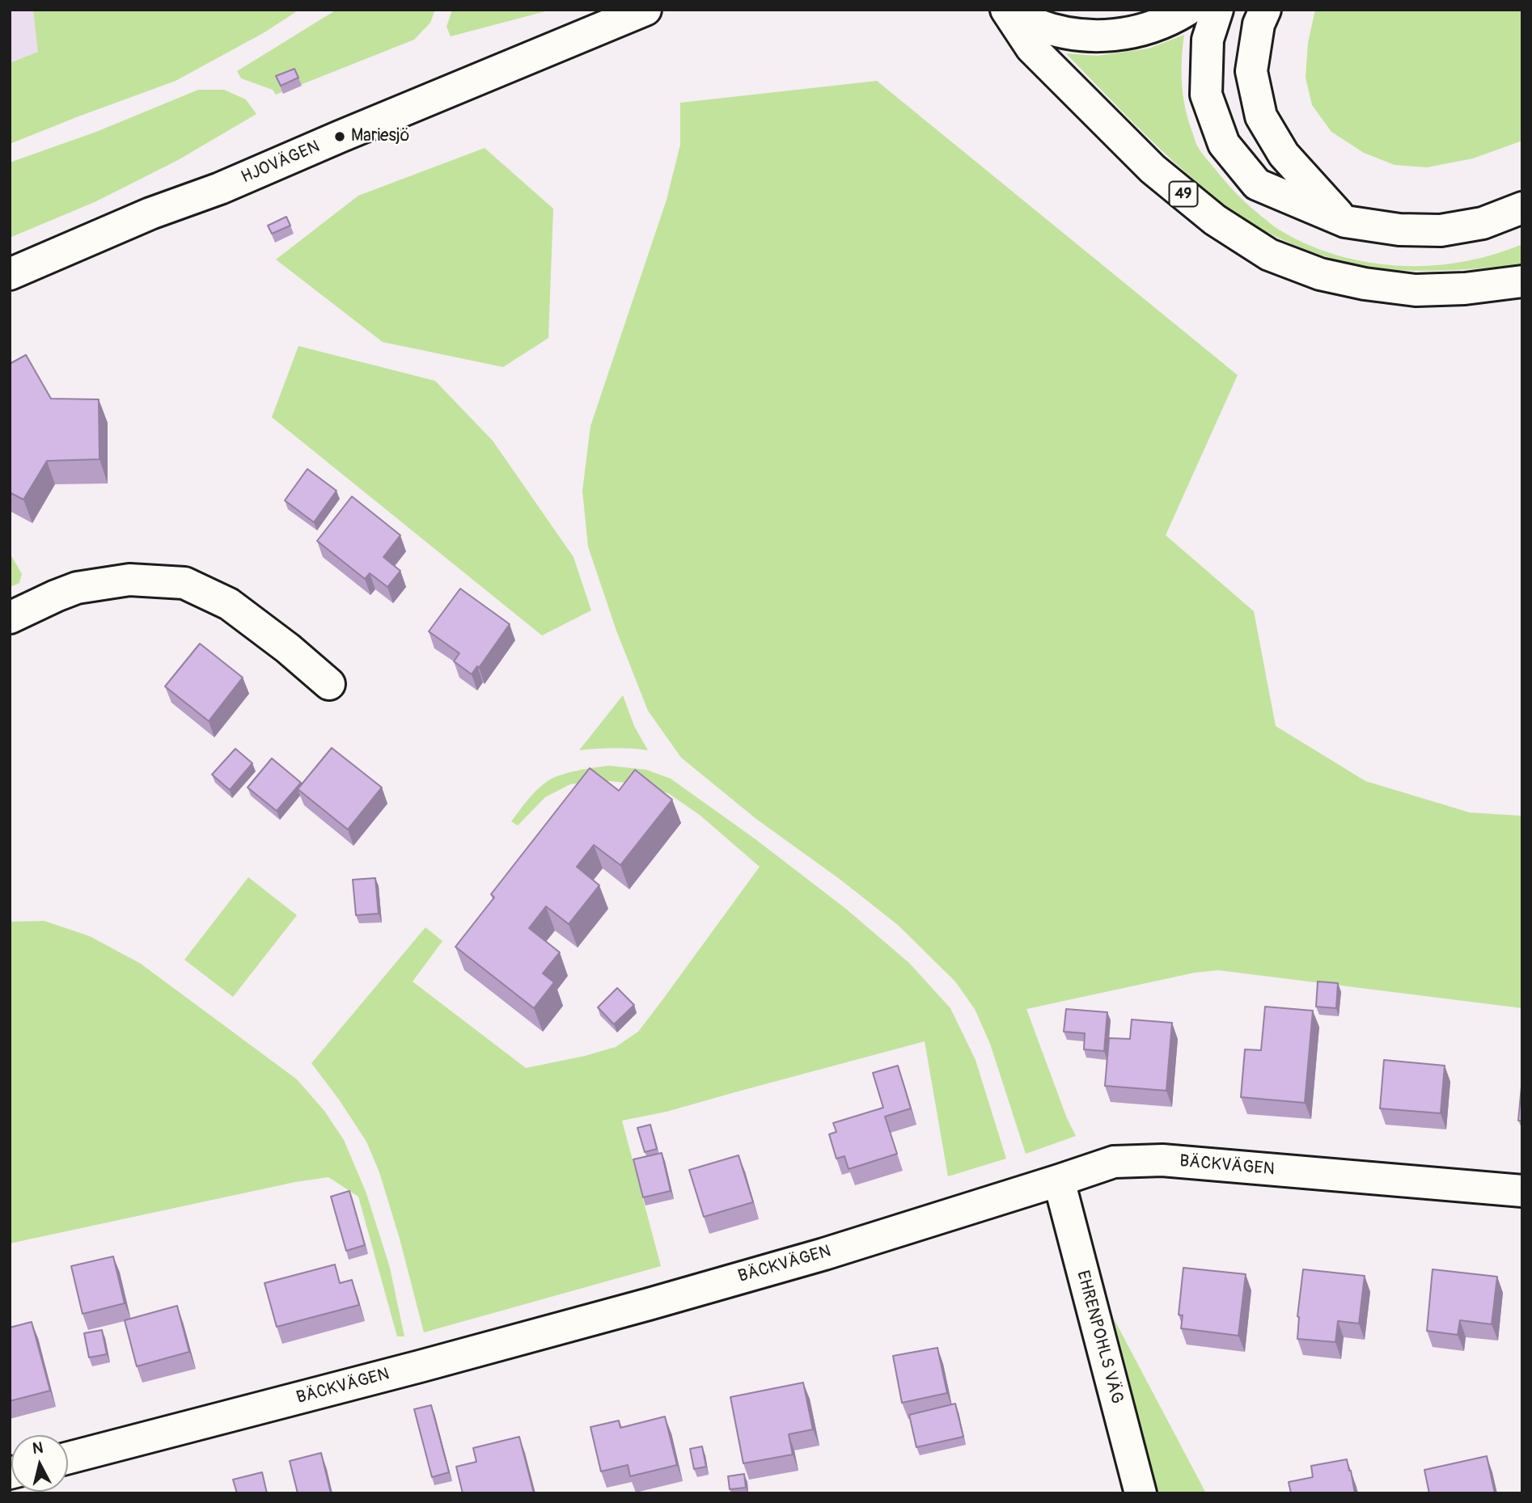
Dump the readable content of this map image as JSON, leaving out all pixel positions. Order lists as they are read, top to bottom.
{
  "streets": {
    "main road": [
      "HJOVÄGEN",
      "49",
      "BÄCKVÄGEN",
      "EHRENPOHLS VÄG"
    ]
  },
  "crossings": [
    ["BÄCKVÄGEN", "EHRENPOHLS VÄG"]
  ],
  "places": ["Mariesjö"],
  "north": "top"
}
